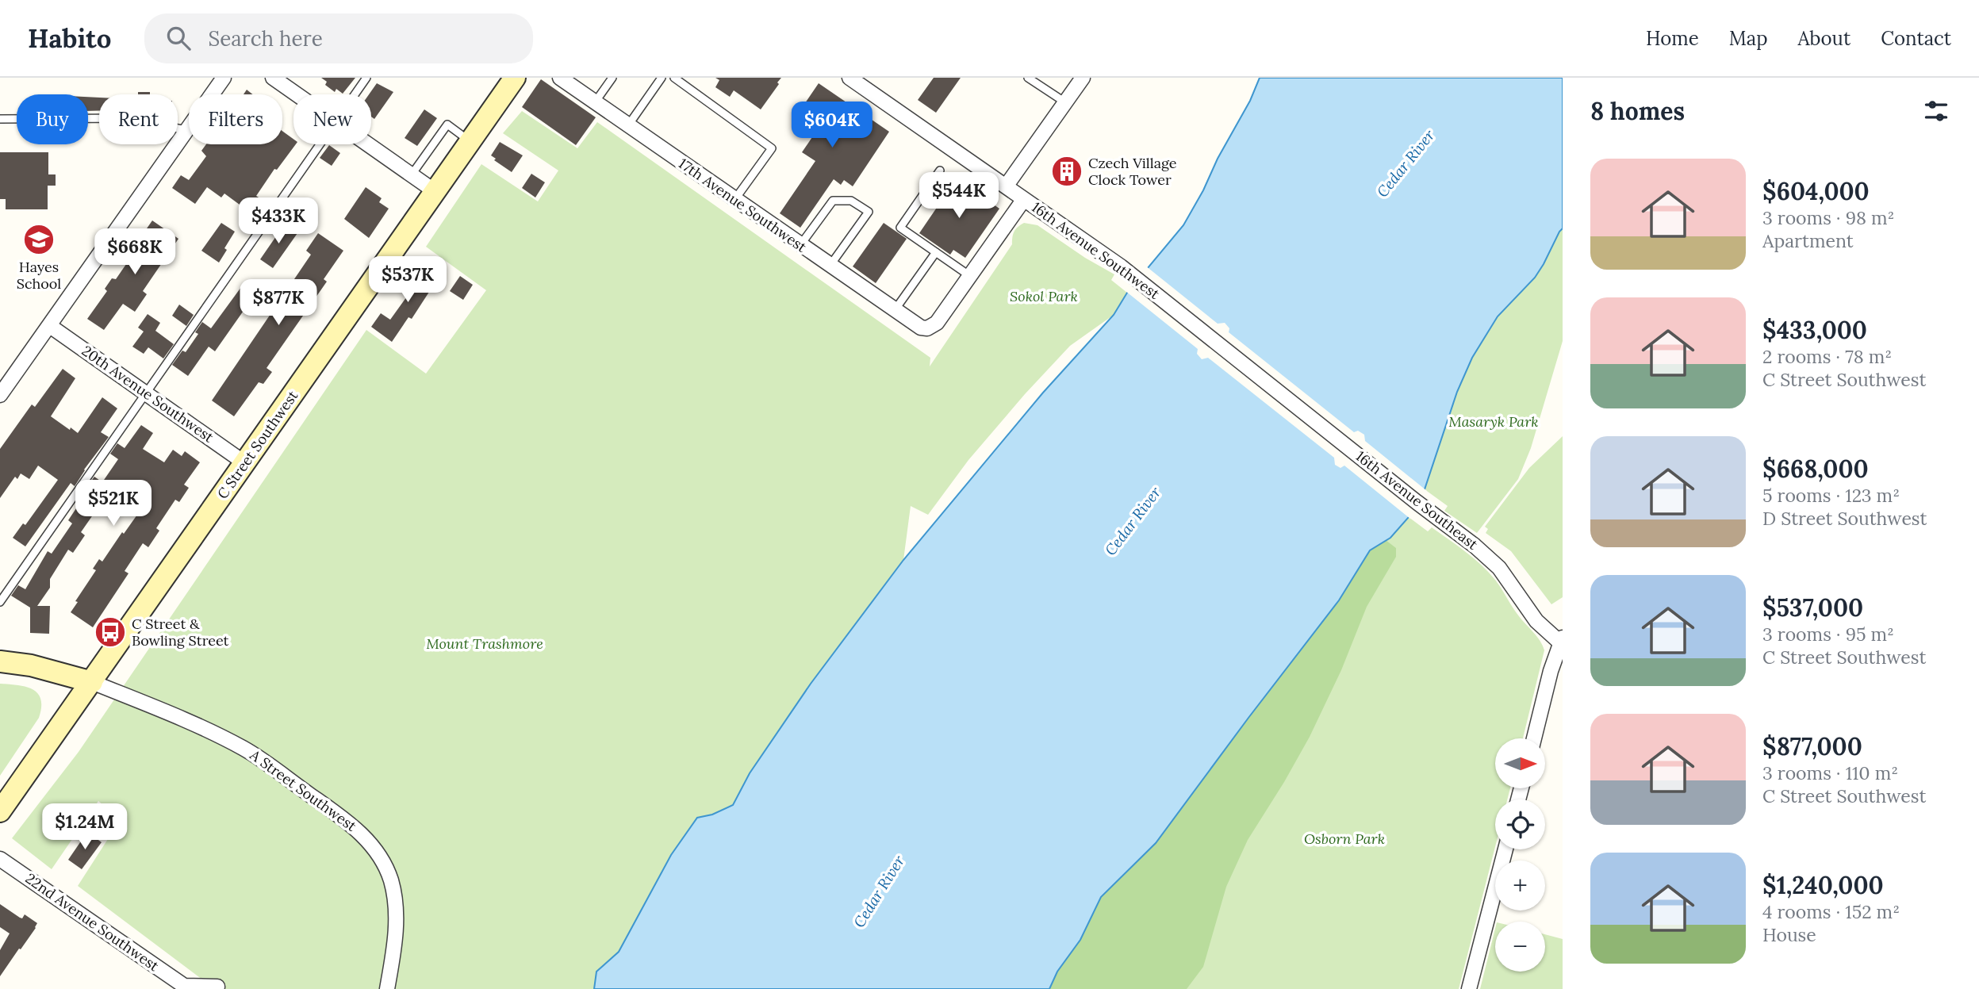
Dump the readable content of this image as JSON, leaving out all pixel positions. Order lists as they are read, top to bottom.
{
  "streets": {
    "main road": ["C Street Southwest"],
    "street": [
      "17th Avenue Southwest",
      "16th Avenue Southwest",
      "20th Avenue Southwest",
      "16th Avenue Southeast",
      "A Street Southwest",
      "22nd Avenue Southwest"
    ]
  },
  "crossings": [
    ["16th Avenue Southwest", "16th Avenue Southeast"],
    ["20th Avenue Southwest", "C Street Southwest"],
    ["C Street Southwest", "A Street Southwest"]
  ],
  "water": ["Cedar River"],
  "parks": [
    "Sokol Park",
    "Masaryk Park",
    "Mount Trashmore",
    "Osborn Park"
  ],
  "places": {
    "building": ["Czech Village Clock Tower"],
    "school or university": ["Hayes School"],
    "bus stop": ["C Street & Bowling Street"]
  },
  "north": "right",
  "page": {
    "header": "Habito",
    "search": "Search here",
    "nav": [
      "Home",
      "Map",
      "About",
      "Contact"
    ],
    "heading": "8 homes",
    "chip": [
      "Buy",
      "Rent",
      "Filters",
      "New"
    ],
    "price": [
      "$604K",
      "$544K",
      "$433K",
      "$668K",
      "$537K",
      "$877K",
      "$521K",
      "$1.24M"
    ],
    "list": [
      {
        "name": "$604,000",
        "note": "3 rooms · 98 m² · Apartment"
      },
      {
        "name": "$433,000",
        "note": "2 rooms · 78 m² · C Street Southwest"
      },
      {
        "name": "$668,000",
        "note": "5 rooms · 123 m² · D Street Southwest"
      },
      {
        "name": "$537,000",
        "note": "3 rooms · 95 m² · C Street Southwest"
      },
      {
        "name": "$877,000",
        "note": "3 rooms · 110 m² · C Street Southwest"
      },
      {
        "name": "$1,240,000",
        "note": "4 rooms · 152 m² · House"
      }
    ],
    "map_buttons": ["+", "−"]
  }
}
